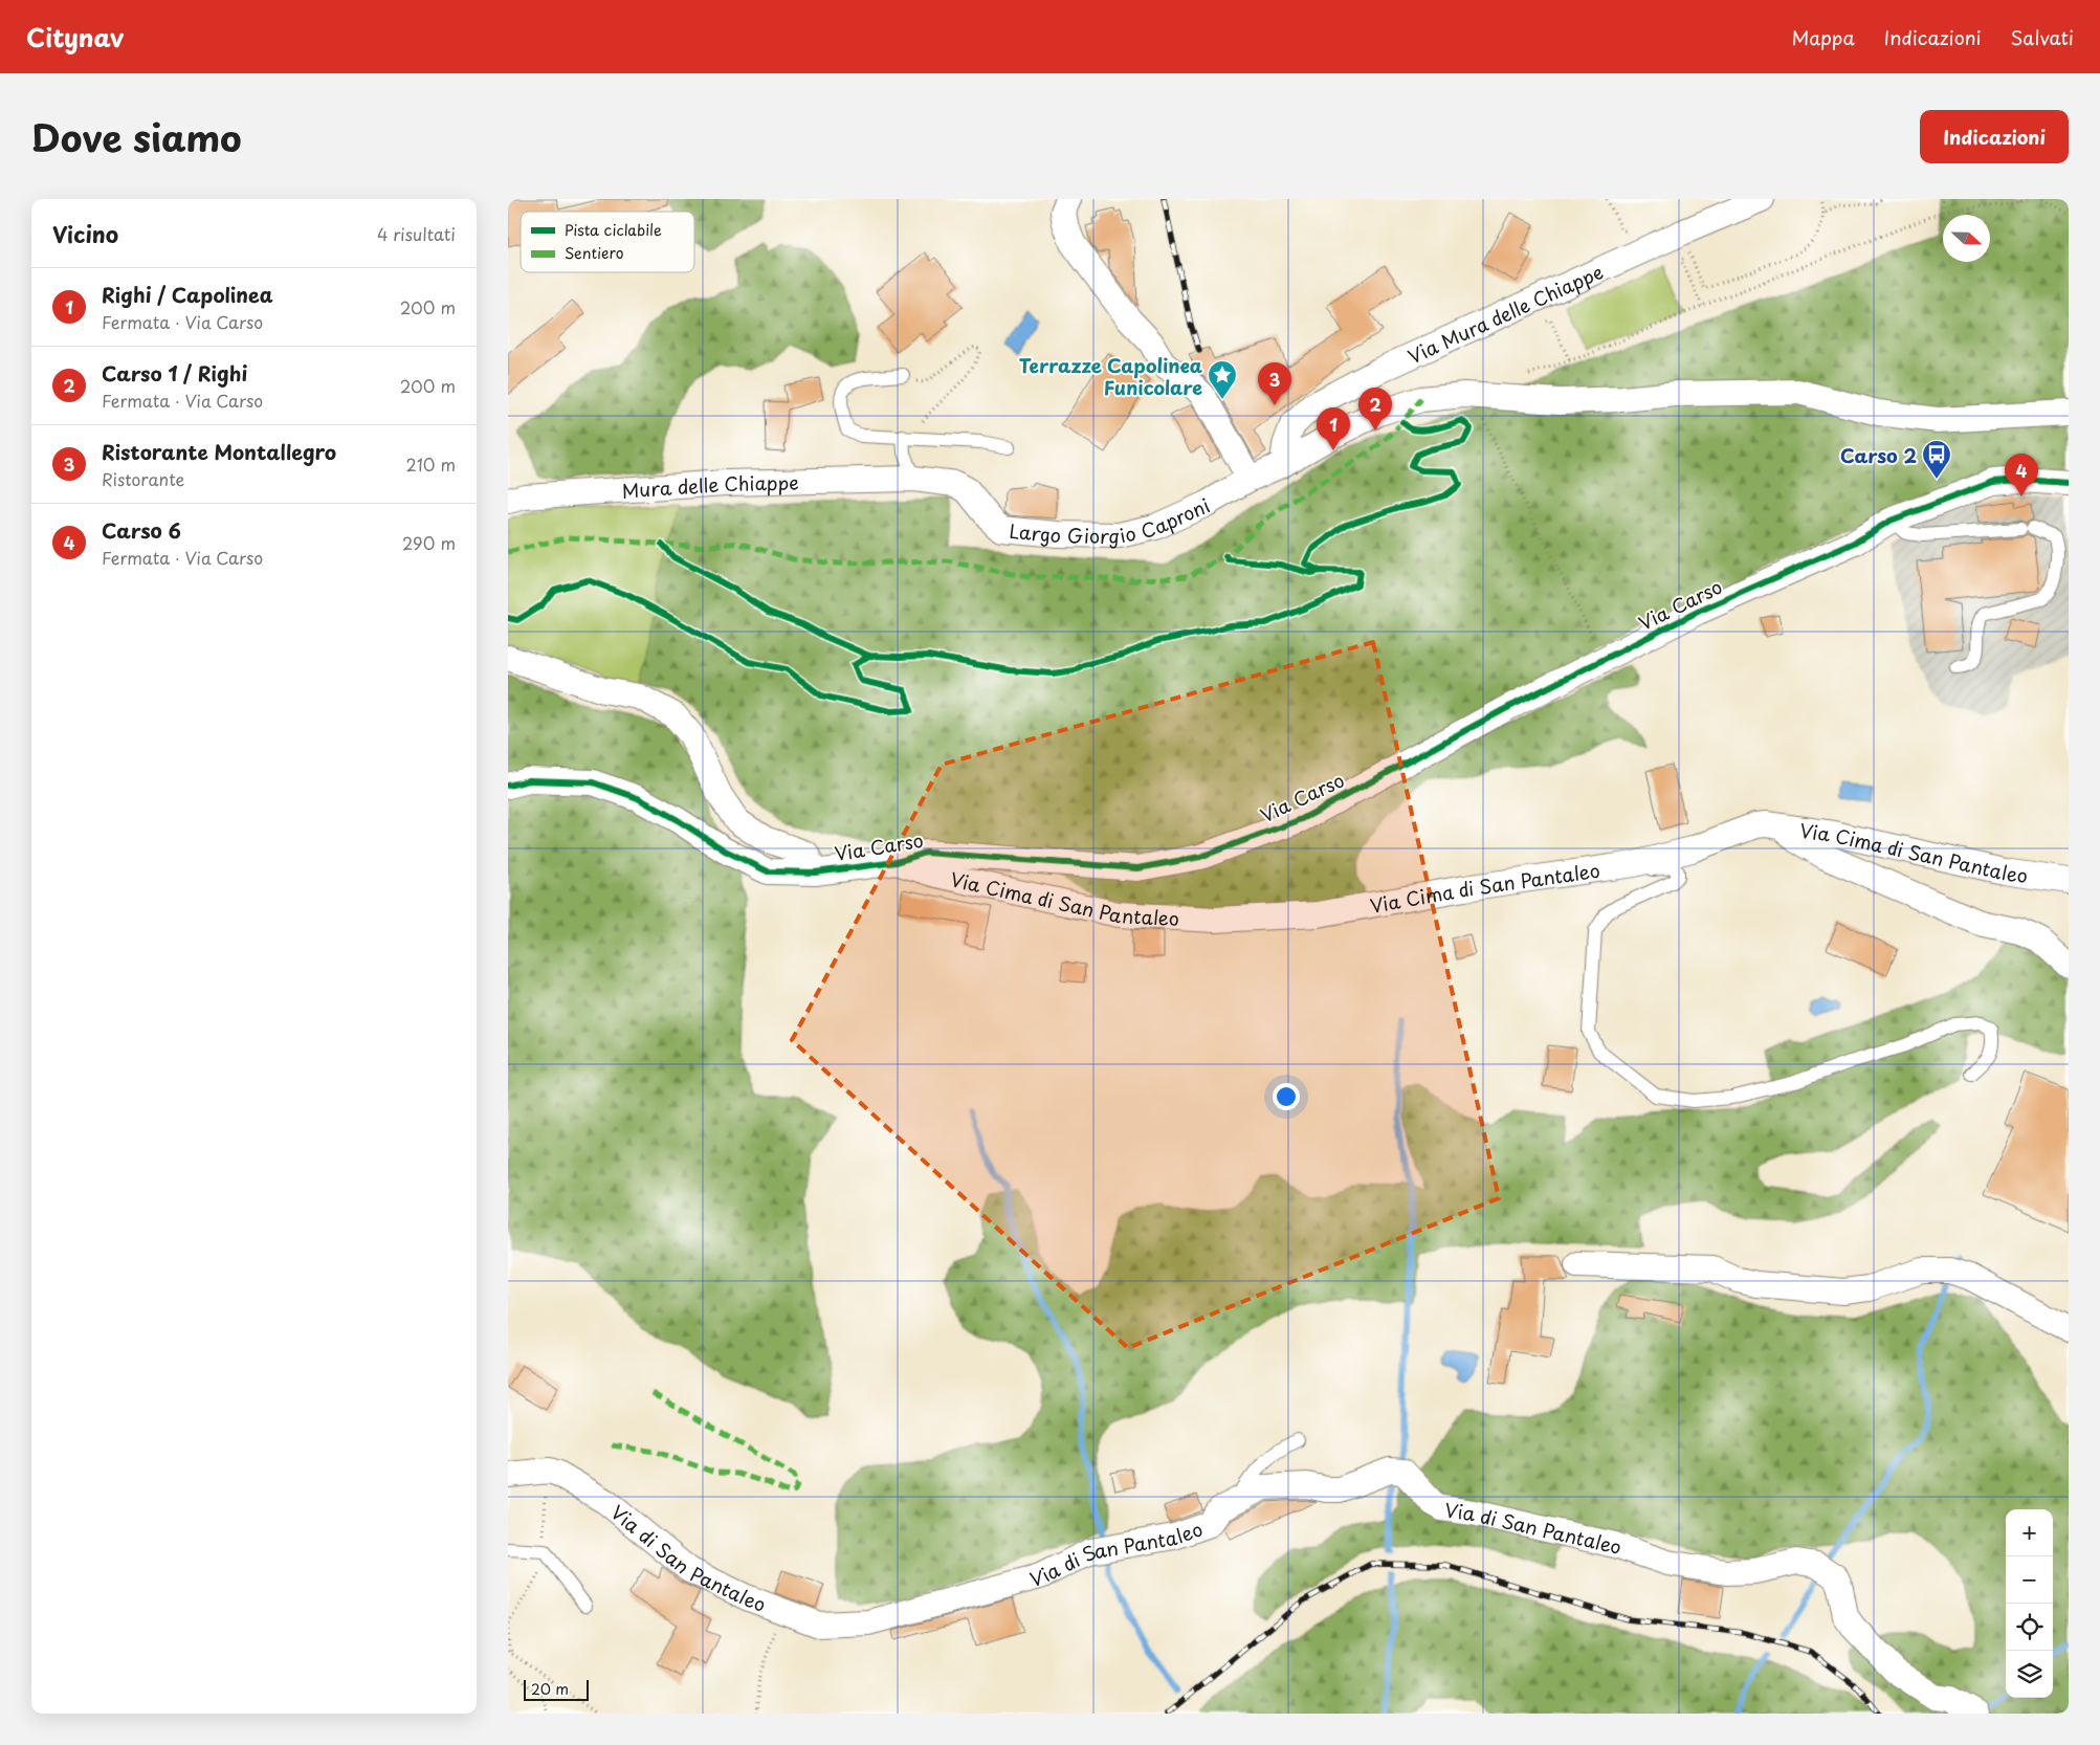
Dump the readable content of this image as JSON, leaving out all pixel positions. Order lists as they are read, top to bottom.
{
  "streets": {
    "street": [
      "Via Mura delle Chiappe",
      "Mura delle Chiappe",
      "Largo Giorgio Caproni",
      "Via Carso",
      "Via Cima di San Pantaleo",
      "Via di San Pantaleo"
    ]
  },
  "crossings": [
    ["Via Mura delle Chiappe", "Largo Giorgio Caproni"],
    ["Mura delle Chiappe", "Largo Giorgio Caproni"],
    ["Via Carso", "Via Cima di San Pantaleo"]
  ],
  "places": {
    "place": ["Terrazze Capolinea Funicolare"],
    "bus stop": ["Carso 2"]
  },
  "legend": ["Pista ciclabile", "Sentiero"],
  "scale_bar": "20 m",
  "north": "right",
  "page": {
    "header": "Citynav",
    "nav": ["Mappa", "Indicazioni", "Salvati"],
    "title": "Dove siamo",
    "buttons": "Indicazioni",
    "heading": ["Vicino", "4 risultati"],
    "list": [
      {
        "mark": "1",
        "name": "Righi / Capolinea",
        "note": "Fermata · Via Carso",
        "value": "200 m"
      },
      {
        "mark": "2",
        "name": "Carso 1 / Righi",
        "note": "Fermata · Via Carso",
        "value": "200 m"
      },
      {
        "mark": "3",
        "name": "Ristorante Montallegro",
        "note": "Ristorante",
        "value": "210 m"
      },
      {
        "mark": "4",
        "name": "Carso 6",
        "note": "Fermata · Via Carso",
        "value": "290 m"
      }
    ],
    "pins": [
      "3",
      "2",
      "1",
      "4"
    ],
    "map_buttons": ["+", "−"],
    "scale": "20 m"
  }
}
